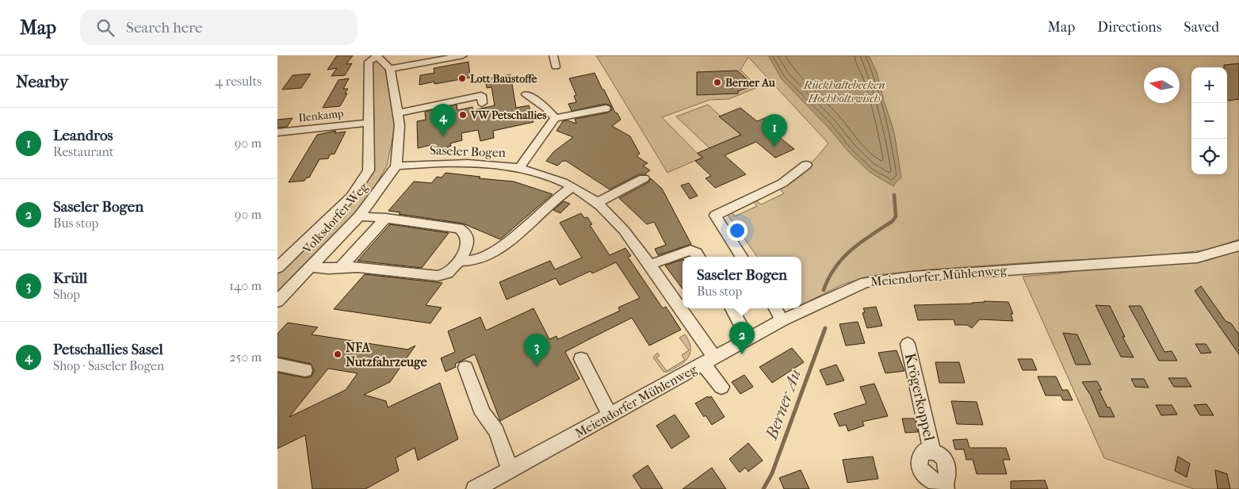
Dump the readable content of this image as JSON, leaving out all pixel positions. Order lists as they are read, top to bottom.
{
  "streets": {
    "street": [
      "Ilenkamp",
      "Saseler Bogen",
      "Volksdorfer Weg",
      "Meiendorfer Mühlenweg",
      "Krögerkoppel"
    ]
  },
  "crossings": [
    ["Ilenkamp", "Volksdorfer Weg"],
    ["Saseler Bogen", "Volksdorfer Weg"],
    ["Saseler Bogen", "Meiendorfer Mühlenweg"]
  ],
  "water": ["Rückhaltebecken Hochholtswisch", "Berner Au"],
  "places": [
    "Lott Baustoffe",
    "Berner Au",
    "VW Petschallies",
    "NFA Nutzfahrzeuge"
  ],
  "north": "left",
  "page": {
    "header": "Map",
    "search": "Search here",
    "nav": ["Map", "Directions", "Saved"],
    "heading": ["Nearby", "4 results"],
    "map_buttons": ["+", "−"],
    "pins": [
      "4",
      "1",
      "2",
      "3"
    ],
    "list": [
      {
        "mark": "1",
        "name": "Leandros",
        "note": "Restaurant",
        "value": "90 m"
      },
      {
        "mark": "2",
        "name": "Saseler Bogen",
        "note": "Bus stop",
        "value": "90 m"
      },
      {
        "mark": "3",
        "name": "Krüll",
        "note": "Shop",
        "value": "140 m"
      },
      {
        "mark": "4",
        "name": "Petschallies Sasel",
        "note": "Shop · Saseler Bogen",
        "value": "250 m"
      }
    ],
    "popup": ["Saseler Bogen", "Bus stop"]
  }
}
